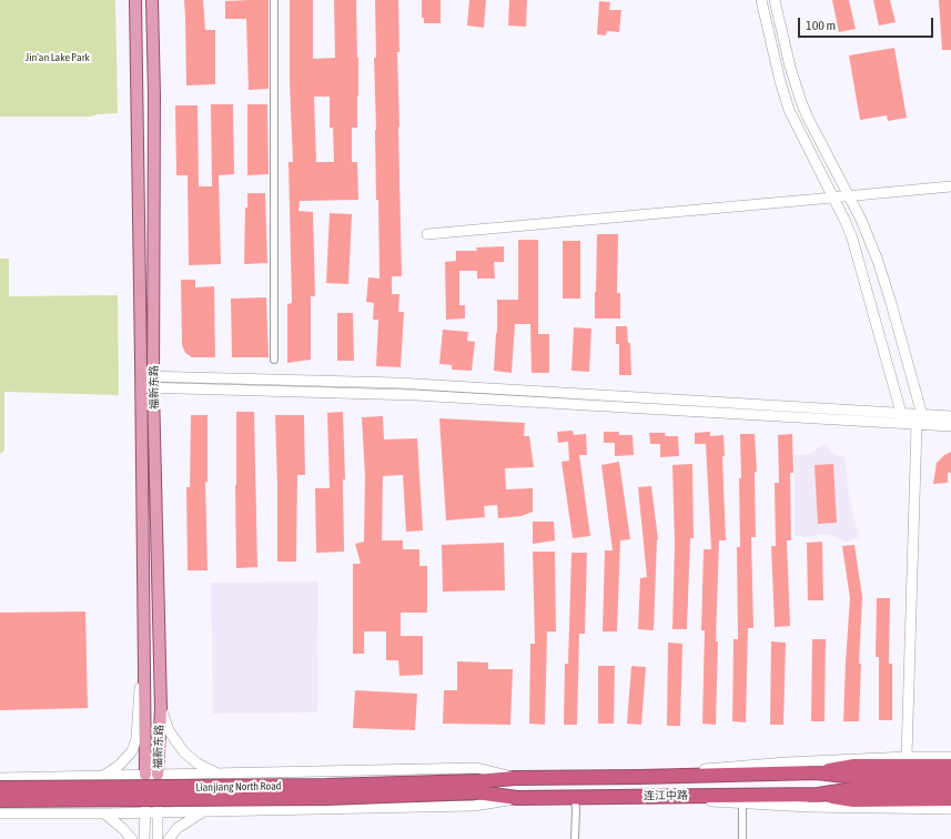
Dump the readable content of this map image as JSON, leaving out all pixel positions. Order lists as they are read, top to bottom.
{
  "streets": {
    "highway": ["Lianjiang North Road", "连江中路"],
    "main road": ["福新东路"]
  },
  "crossings": [
    ["Lianjiang North Road", "连江中路"]
  ],
  "parks": ["Jin'an Lake Park"],
  "scale_bar": "100 m"
}
